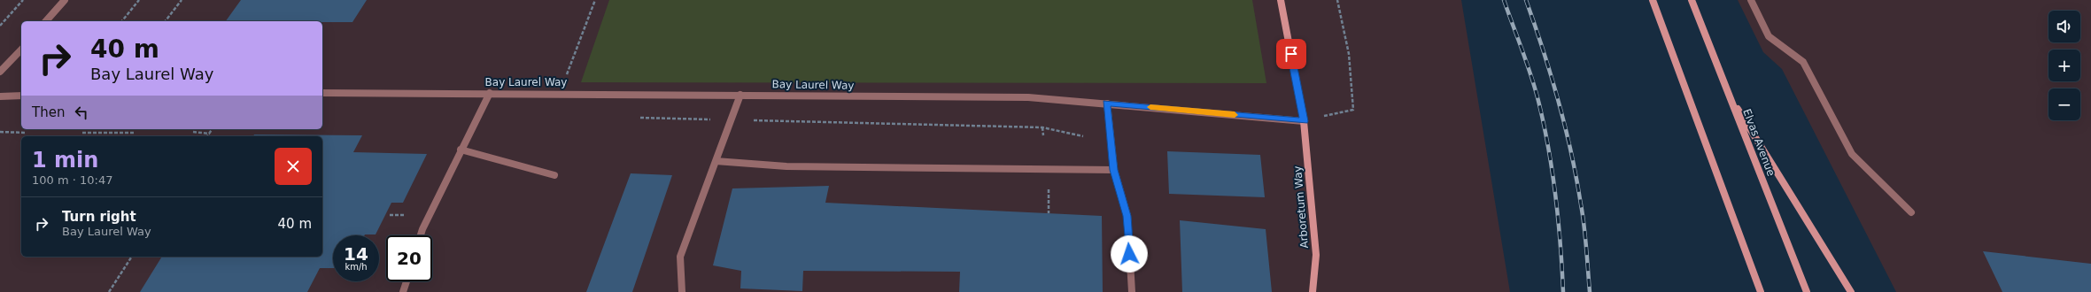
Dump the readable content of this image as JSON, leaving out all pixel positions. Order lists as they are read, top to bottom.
{
  "streets": {
    "main road": ["Elvas Avenue", "Arboretum Way"],
    "street": ["Bay Laurel Way"]
  },
  "crossings": [
    ["Bay Laurel Way", "Arboretum Way"]
  ],
  "page": {
    "map_buttons": ["+", "−"],
    "turn": ["40 m", "Bay Laurel Way"],
    "then": "Then",
    "heading": ["1 min", "100 m · 10:47"],
    "list": [
      {
        "name": "Turn right",
        "note": "Bay Laurel Way",
        "value": "40 m"
      }
    ],
    "speed": "14 km/h",
    "limit": "20"
  }
}
